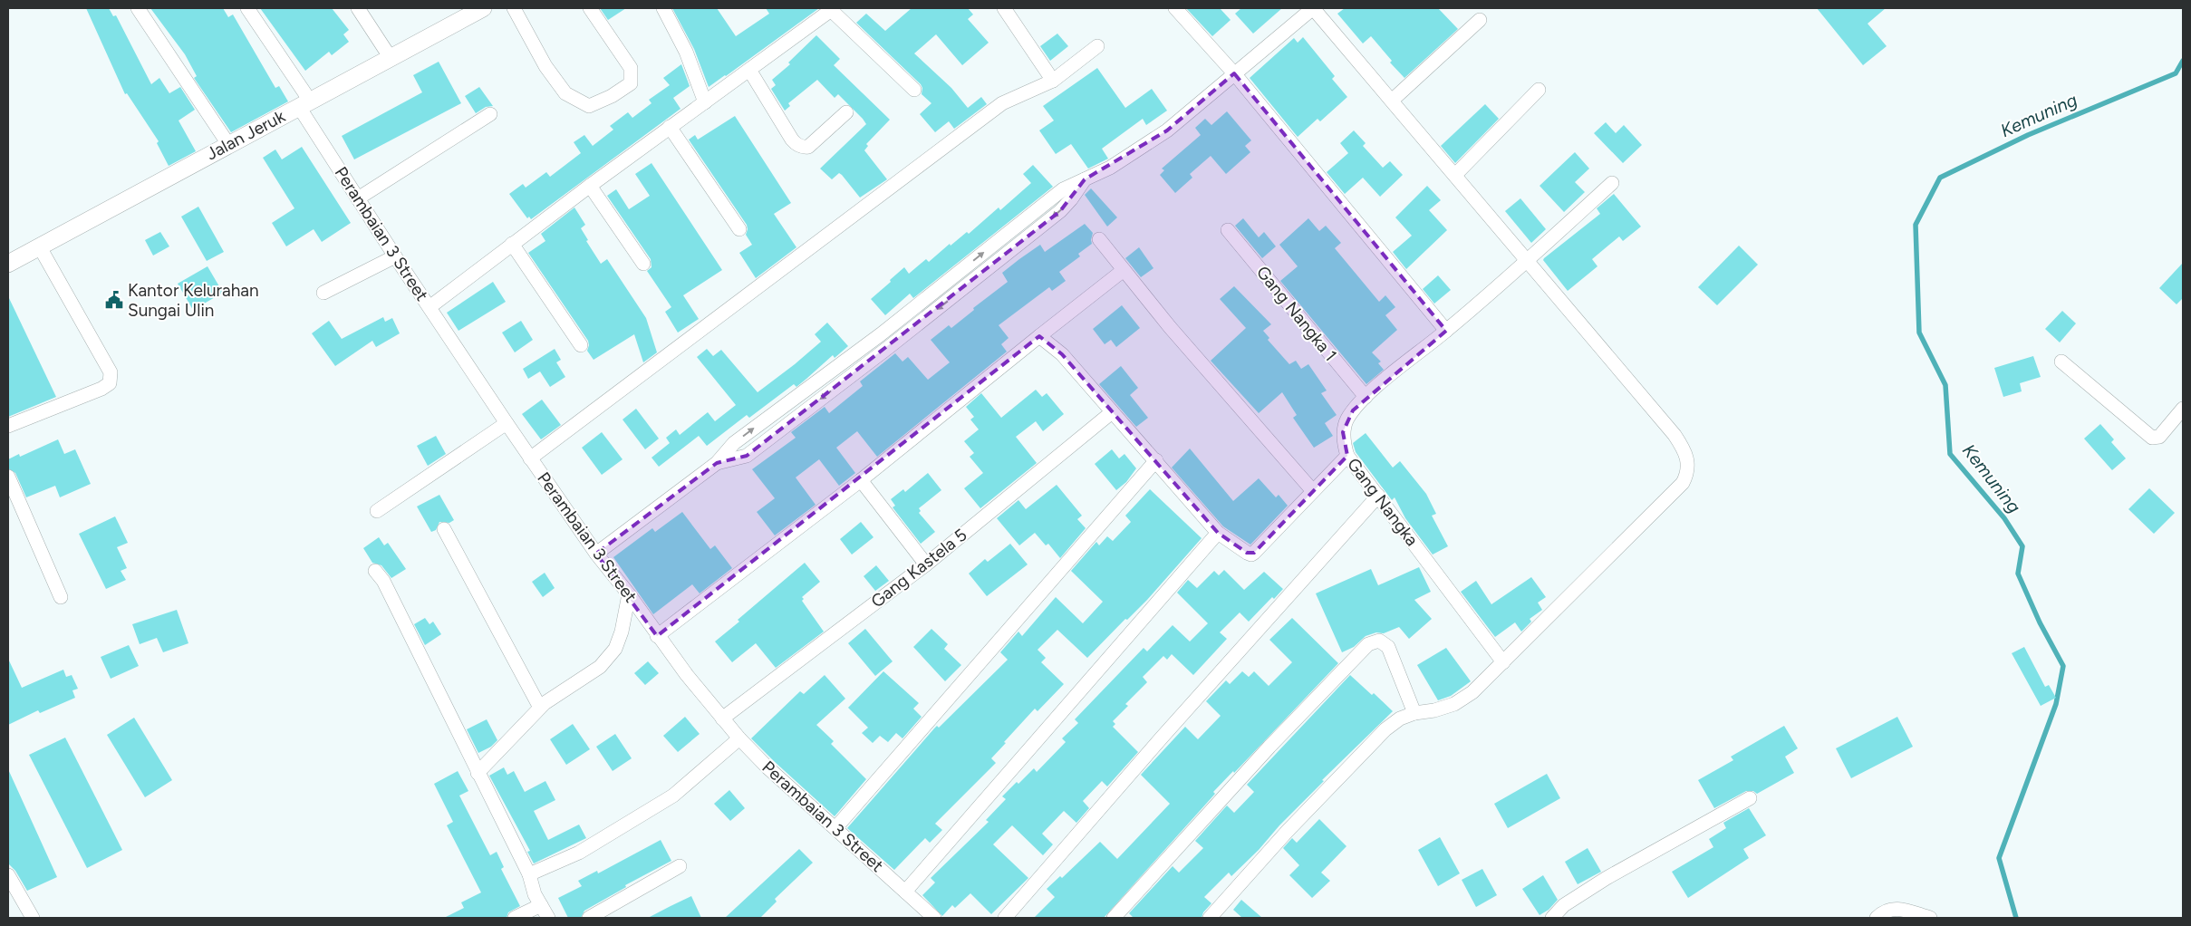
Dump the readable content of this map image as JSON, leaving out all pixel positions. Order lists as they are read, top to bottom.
{
  "streets": {
    "street": [
      "Jalan Jeruk",
      "Perambaian 3 Street",
      "Gang Nangka 1",
      "Gang Nangka",
      "Gang Kastela 5"
    ]
  },
  "crossings": [
    ["Jalan Jeruk", "Perambaian 3 Street"],
    ["Perambaian 3 Street", "Gang Kastela 5"],
    ["Gang Nangka 1", "Gang Nangka"]
  ],
  "water": ["Kemuning"],
  "places": {
    "public building": ["Kantor Kelurahan Sungai Ulin"]
  }
}
